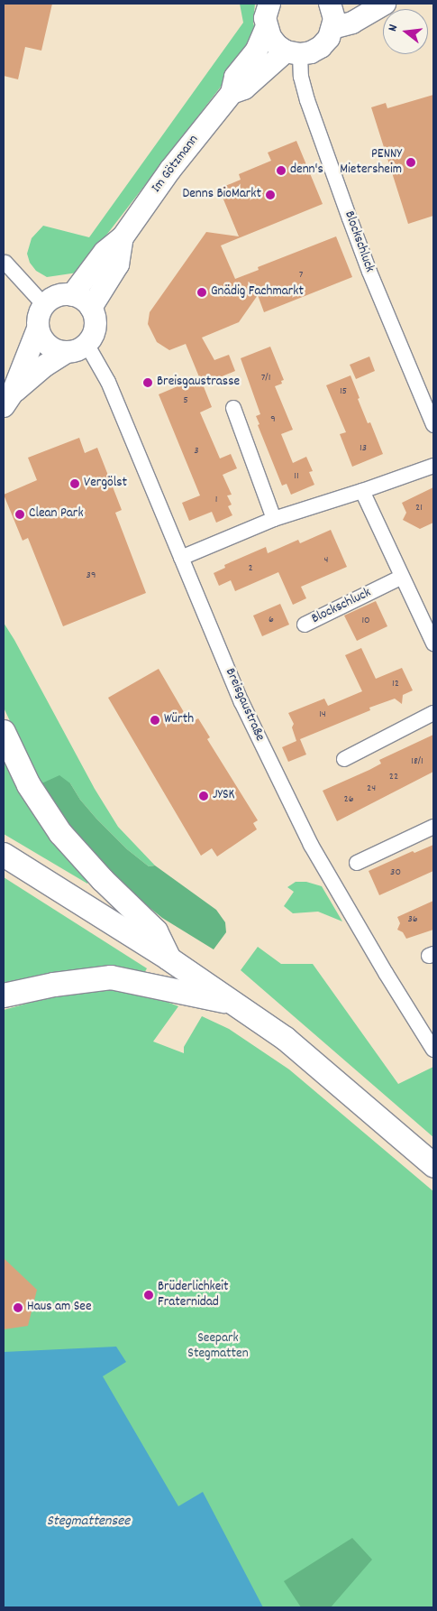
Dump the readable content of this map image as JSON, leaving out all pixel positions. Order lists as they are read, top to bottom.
{
  "streets": {
    "street": ["Im Götzmann", "Blockschluck", "Breisgaustraße"]
  },
  "crossings": [
    ["Im Götzmann", "Blockschluck"],
    ["Im Götzmann", "Breisgaustraße"]
  ],
  "water": ["Stegmattensee"],
  "parks": ["Seepark Stegmatten"],
  "places": [
    "PENNY Mietersheim",
    "denn's",
    "Denns BioMarkt",
    "Gnädig Fachmarkt",
    "Breisgaustrasse",
    "Vergölst",
    "Clean Park",
    "Würth",
    "JYSK",
    "Brüderlichkeit Fraternidad",
    "Haus am See"
  ],
  "house_numbers": [
    "7",
    "7/1",
    "15",
    "5",
    "9",
    "13",
    "3",
    "11",
    "1",
    "21",
    "4",
    "2",
    "39",
    "6",
    "10",
    "12",
    "14",
    "18/1",
    "22",
    "24",
    "26",
    "30",
    "36"
  ],
  "north": "left"
}
